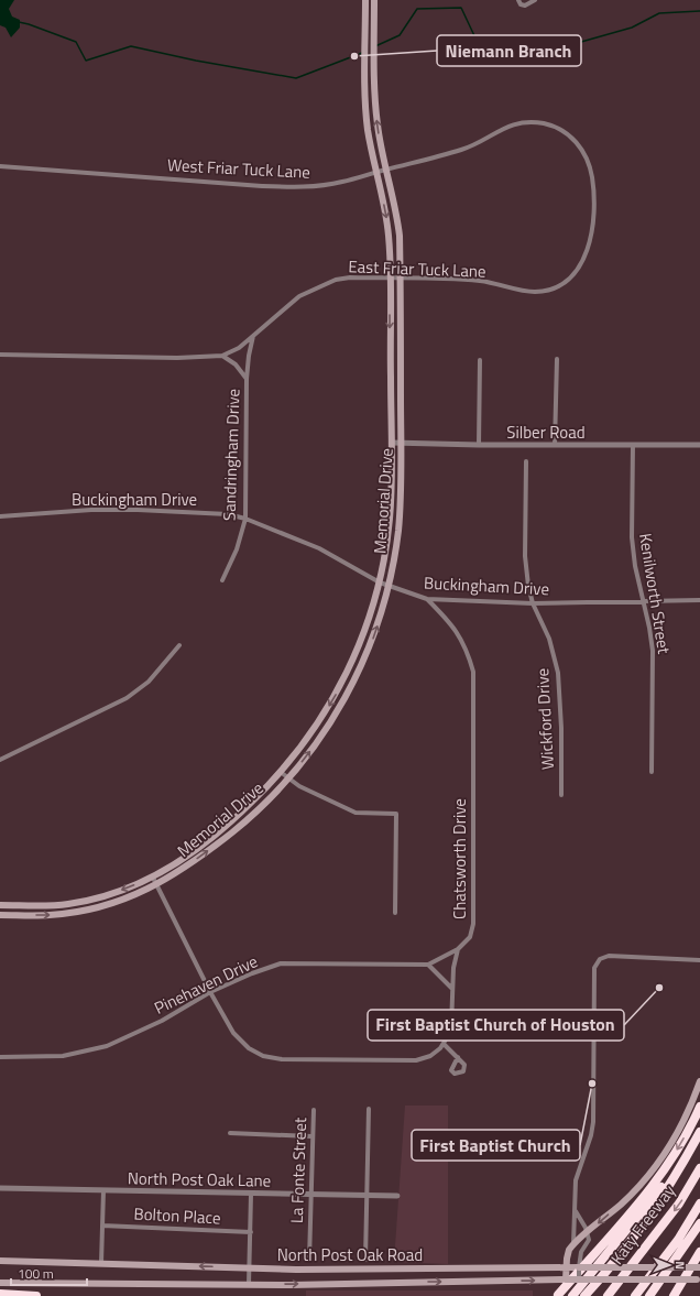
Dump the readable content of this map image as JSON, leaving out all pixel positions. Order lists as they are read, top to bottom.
{
  "streets": {
    "highway": ["Katy Freeway"],
    "main road": ["Memorial Drive", "North Post Oak Road"],
    "street": [
      "West Friar Tuck Lane",
      "East Friar Tuck Lane",
      "Silber Road",
      "Sandringham Drive",
      "Buckingham Drive",
      "Kenilworth Street",
      "Wickford Drive",
      "Chatsworth Drive",
      "Pinehaven Drive",
      "La Fonte Street",
      "North Post Oak Lane",
      "Bolton Place"
    ]
  },
  "crossings": [
    ["West Friar Tuck Lane", "East Friar Tuck Lane"],
    ["West Friar Tuck Lane", "Memorial Drive"],
    ["East Friar Tuck Lane", "Sandringham Drive"],
    ["East Friar Tuck Lane", "Memorial Drive"],
    ["Silber Road", "Memorial Drive"],
    ["Silber Road", "Kenilworth Street"],
    ["Sandringham Drive", "Buckingham Drive"],
    ["Buckingham Drive", "Memorial Drive"],
    ["Buckingham Drive", "Kenilworth Street"],
    ["Buckingham Drive", "Wickford Drive"],
    ["Buckingham Drive", "Chatsworth Drive"],
    ["Chatsworth Drive", "Pinehaven Drive"],
    ["La Fonte Street", "North Post Oak Lane"]
  ],
  "places": ["Niemann Branch", "First Baptist Church of Houston", "First Baptist Church"],
  "scale_bar": "100 m",
  "north": "right"
}
